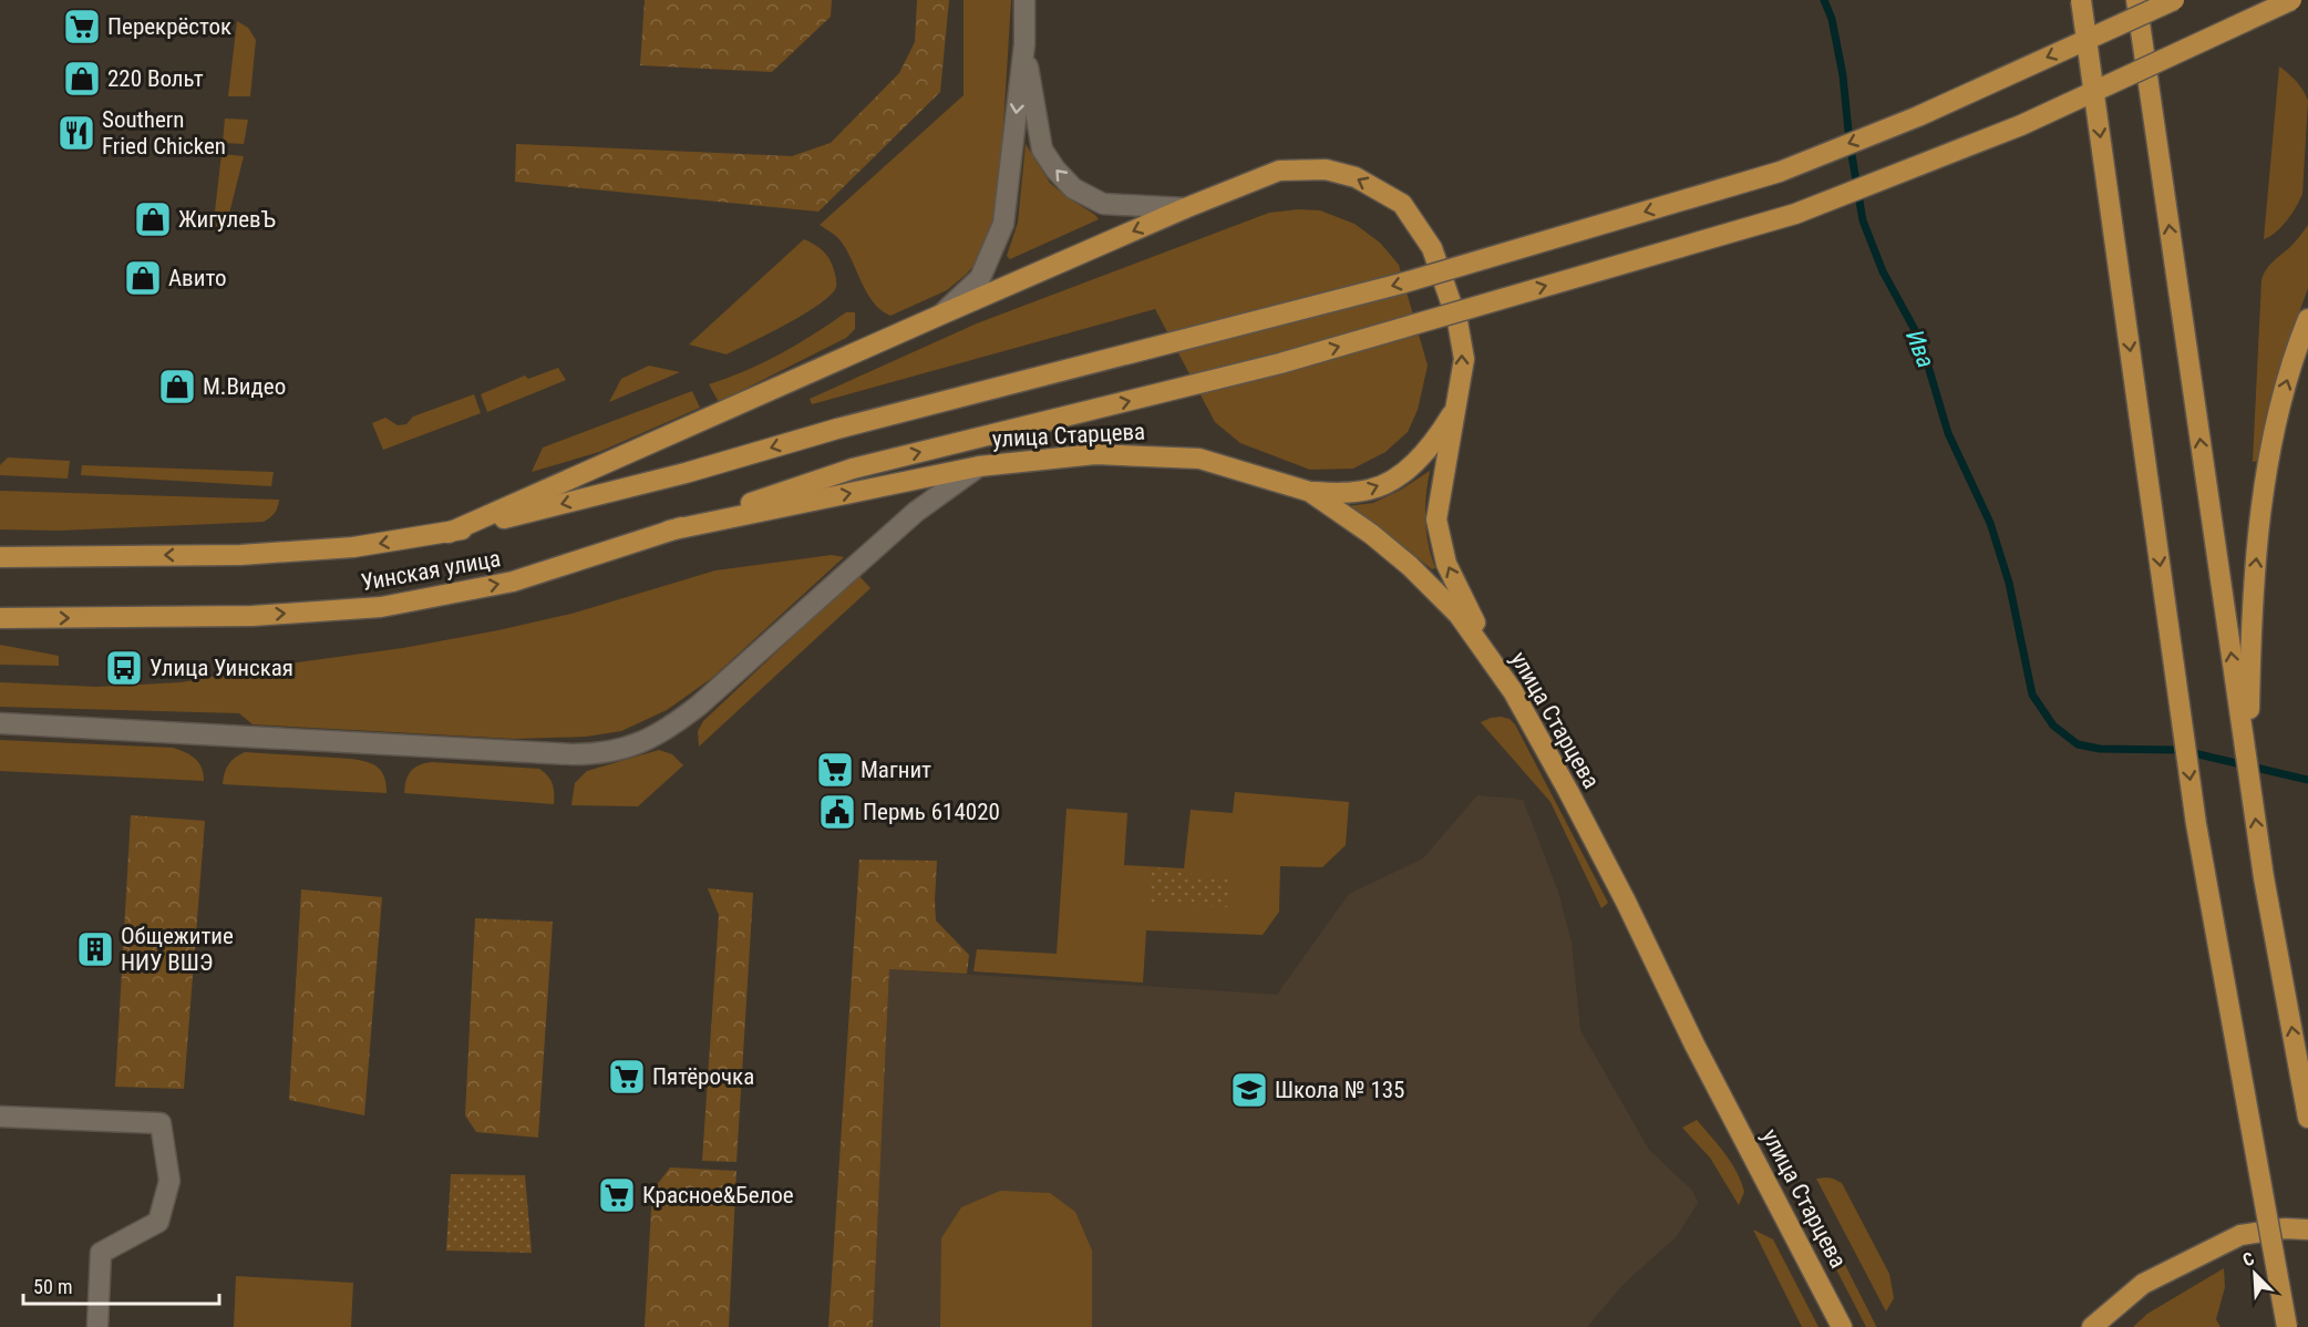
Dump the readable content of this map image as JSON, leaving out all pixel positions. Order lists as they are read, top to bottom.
{
  "streets": {
    "main road": ["улица Старцева", "Уинская улица"]
  },
  "crossings": [
    ["улица Старцева", "Уинская улица"]
  ],
  "water": ["Ива"],
  "places": {
    "supermarket": [
      "Перекрёсток",
      "Магнит",
      "Пятёрочка",
      "Красное&Белое"
    ],
    "shop": [
      "220 Вольт",
      "ЖигулевЪ",
      "Авито",
      "М.Видео"
    ],
    "restaurant": ["Southern Fried Chicken"],
    "bus stop": ["Улица Уинская"],
    "public building": ["Пермь 614020"],
    "building": ["Общежитие НИУ ВШЭ"],
    "school or university": ["Школа № 135"]
  },
  "scale_bar": "50 m",
  "north": "top left"
}
